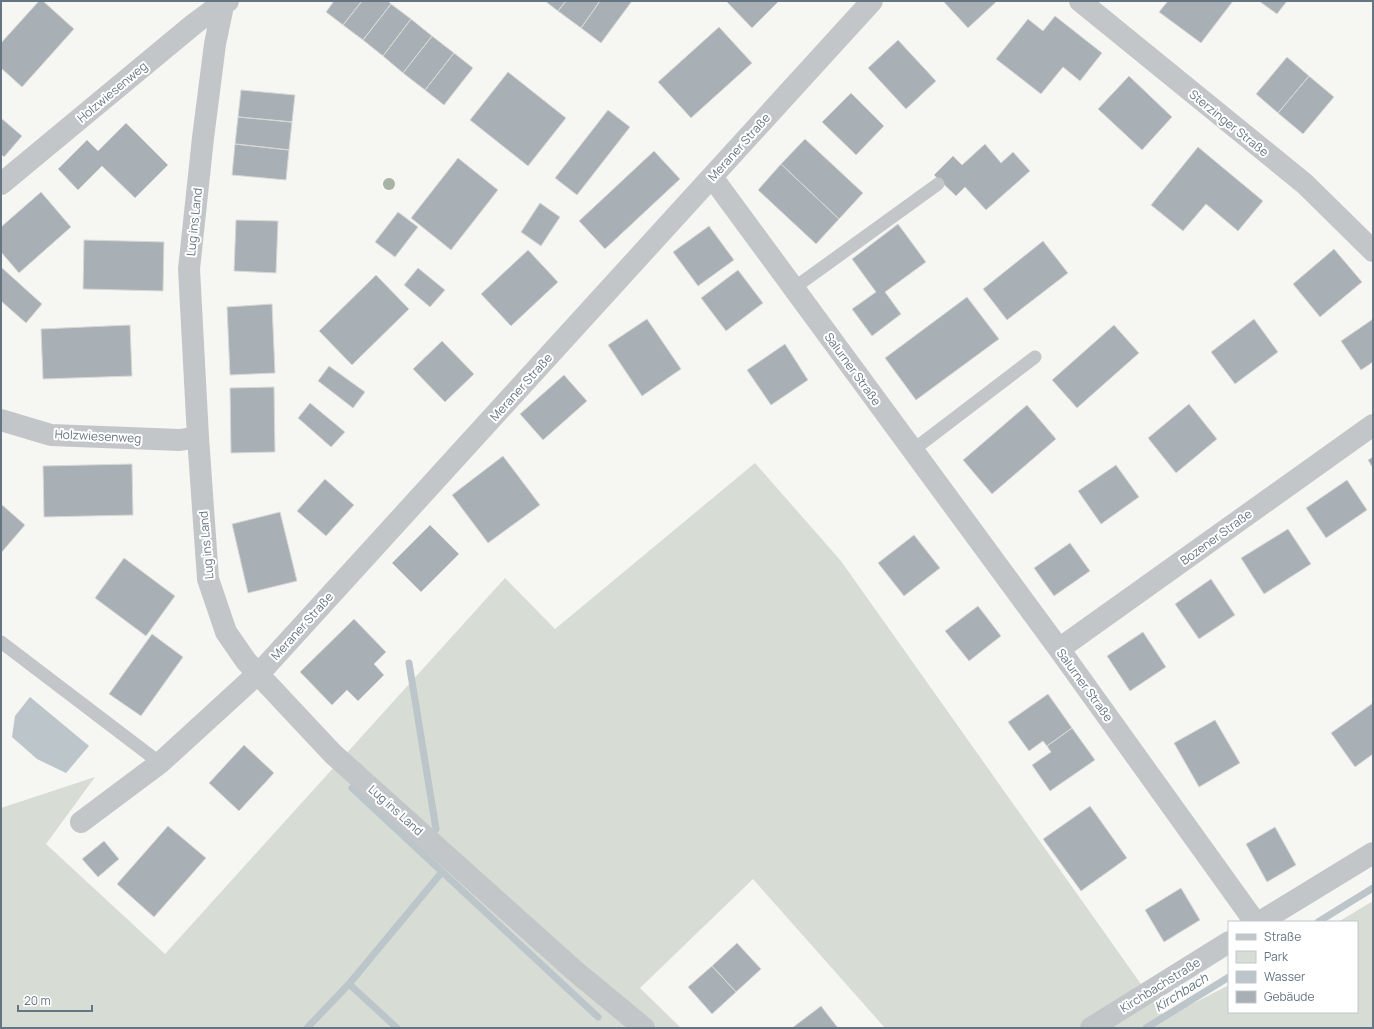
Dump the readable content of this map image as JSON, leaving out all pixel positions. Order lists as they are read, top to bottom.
{
  "streets": {
    "street": [
      "Holzwiesenweg",
      "Sterzinger Straße",
      "Meraner Straße",
      "Lug ins Land",
      "Salurner Straße",
      "Bozener Straße",
      "Kirchbachstraße"
    ]
  },
  "crossings": [
    ["Holzwiesenweg", "Lug ins Land"],
    ["Meraner Straße", "Lug ins Land"],
    ["Meraner Straße", "Salurner Straße"],
    ["Salurner Straße", "Bozener Straße"]
  ],
  "water": ["Kirchbach"],
  "legend": [
    "Straße",
    "Park",
    "Wasser",
    "Gebäude"
  ],
  "scale_bar": "20 m"
}
